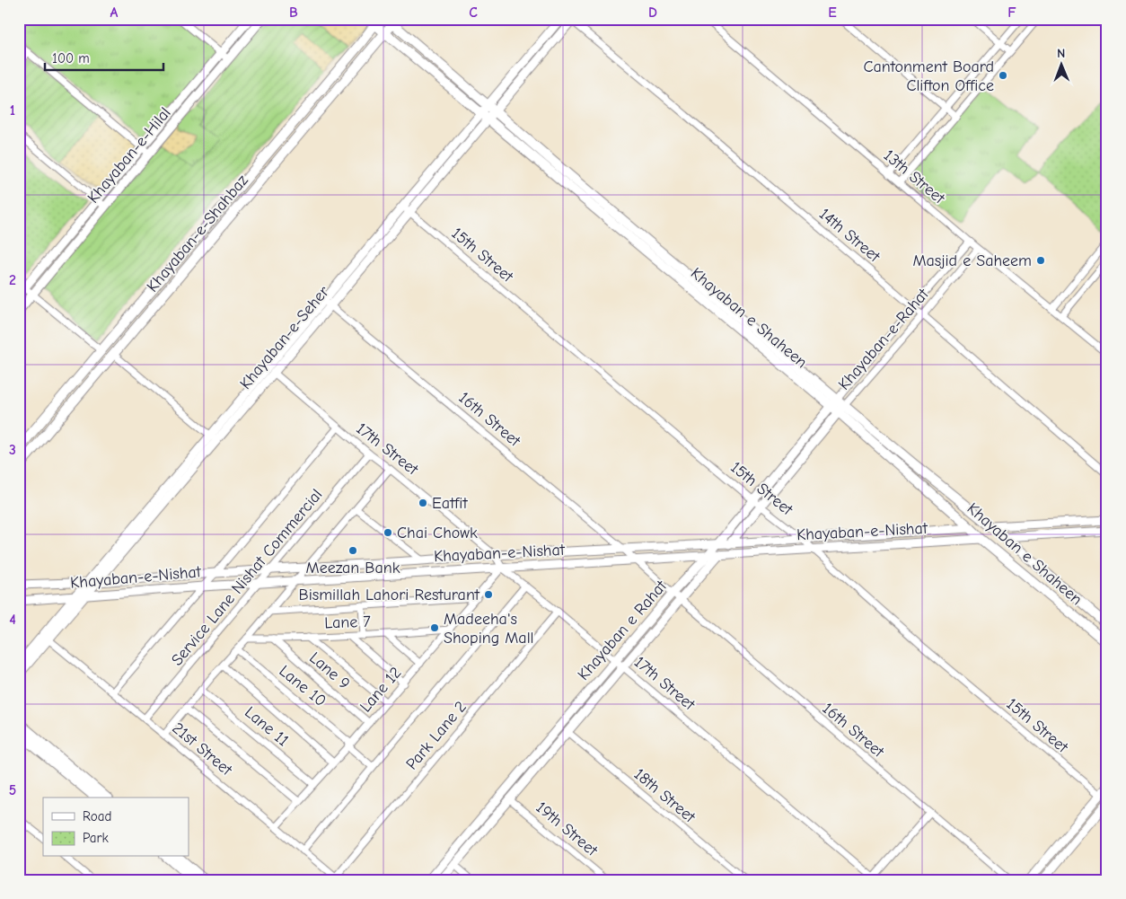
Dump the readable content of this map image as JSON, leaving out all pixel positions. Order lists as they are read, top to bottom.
{
  "streets": {
    "main road": ["Khayaban-e-Shahbaz", "Khayaban e Shaheen"],
    "street": [
      "Khayaban-e-Hilal",
      "13th Street",
      "14th Street",
      "15th Street",
      "Khayaban-e-Seher",
      "Khayaban-e-Rahat",
      "16th Street",
      "17th Street",
      "Khayaban-e-Nishat",
      "Service Lane Nishat Commercial",
      "Lane 7",
      "Khayaban e Rahat",
      "Lane 9",
      "Lane 10",
      "Lane 12",
      "Lane 11",
      "Park Lane 2",
      "21st Street",
      "18th Street",
      "19th Street"
    ]
  },
  "crossings": [
    ["13th Street", "Khayaban-e-Rahat"],
    ["Khayaban-e-Shahbaz", "Khayaban e Shaheen"],
    ["14th Street", "Khayaban-e-Seher"],
    ["14th Street", "Khayaban-e-Rahat"],
    ["15th Street", "Khayaban-e-Seher"],
    ["15th Street", "Khayaban-e-Nishat"],
    ["15th Street", "Khayaban e Rahat"],
    ["Khayaban e Shaheen", "Khayaban-e-Seher"],
    ["Khayaban e Shaheen", "Khayaban-e-Rahat"],
    ["Khayaban e Shaheen", "Khayaban-e-Nishat"],
    ["Khayaban e Shaheen", "Khayaban e Rahat"],
    ["Khayaban-e-Seher", "16th Street"],
    ["Khayaban-e-Seher", "17th Street"],
    ["Khayaban-e-Seher", "Khayaban-e-Nishat"],
    ["Khayaban-e-Seher", "21st Street"],
    ["Khayaban-e-Rahat", "Khayaban e Rahat"],
    ["16th Street", "Khayaban-e-Nishat"],
    ["16th Street", "Khayaban e Rahat"],
    ["17th Street", "Khayaban-e-Nishat"],
    ["17th Street", "Service Lane Nishat Commercial"],
    ["17th Street", "Khayaban e Rahat"],
    ["17th Street", "Lane 12"],
    ["17th Street", "Park Lane 2"],
    ["Khayaban-e-Nishat", "Service Lane Nishat Commercial"],
    ["Khayaban-e-Nishat", "Khayaban e Rahat"],
    ["Khayaban-e-Nishat", "Lane 12"],
    ["Service Lane Nishat Commercial", "21st Street"],
    ["Lane 7", "Lane 9"],
    ["Lane 7", "Lane 12"],
    ["Khayaban e Rahat", "18th Street"],
    ["Khayaban e Rahat", "19th Street"],
    ["Lane 9", "Lane 12"],
    ["Lane 10", "Lane 12"],
    ["Lane 12", "Lane 11"],
    ["Lane 12", "21st Street"],
    ["Park Lane 2", "21st Street"]
  ],
  "places": [
    "Cantonment Board Clifton Office",
    "Masjid e Saheem",
    "Eatfit",
    "Chai Chowk",
    "Meezan Bank",
    "Bismillah Lahori Resturant",
    "Madeeha's Shoping Mall"
  ],
  "legend": ["Road", "Park"],
  "scale_bar": "100 m",
  "north": "top",
  "grid": {
    "columns": [
      "A",
      "B",
      "C",
      "D",
      "E",
      "F"
    ],
    "rows": [
      "1",
      "2",
      "3",
      "4",
      "5"
    ]
  }
}
